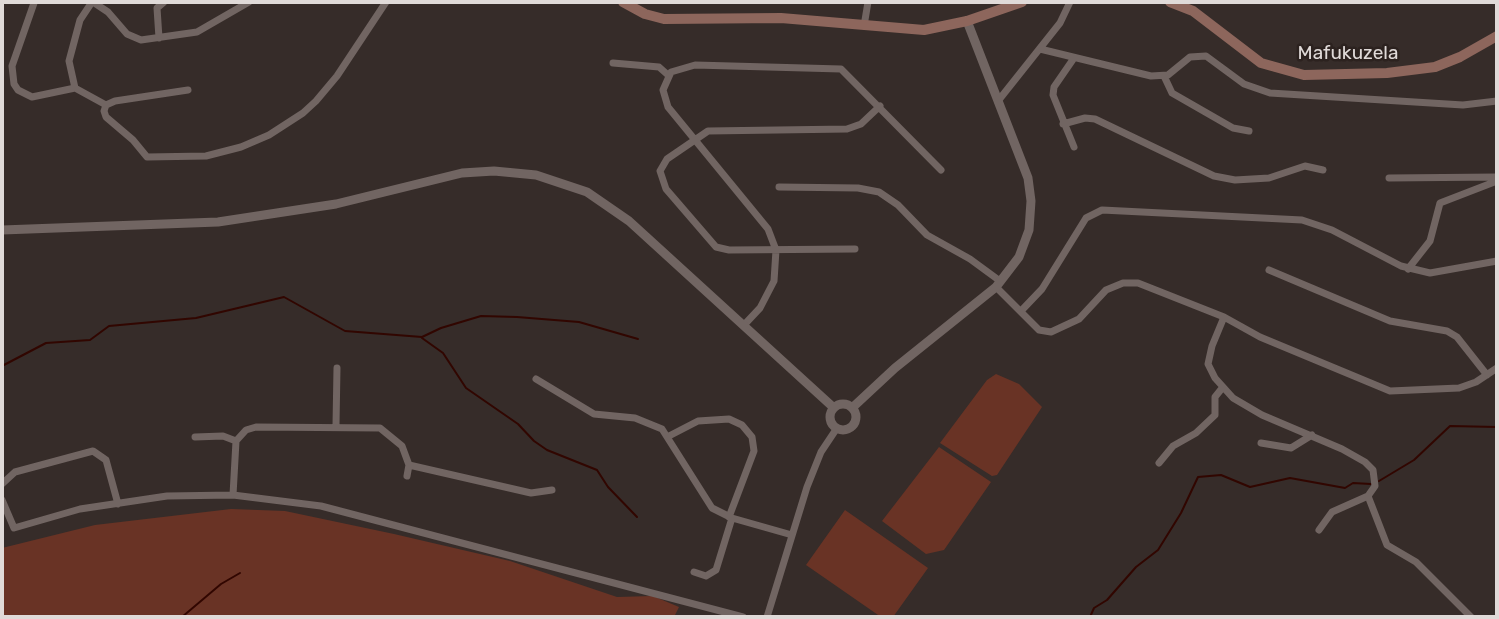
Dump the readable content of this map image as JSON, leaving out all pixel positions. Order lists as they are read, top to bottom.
{
  "streets": {
    "main road": ["Mafukuzela"]
  }
}
